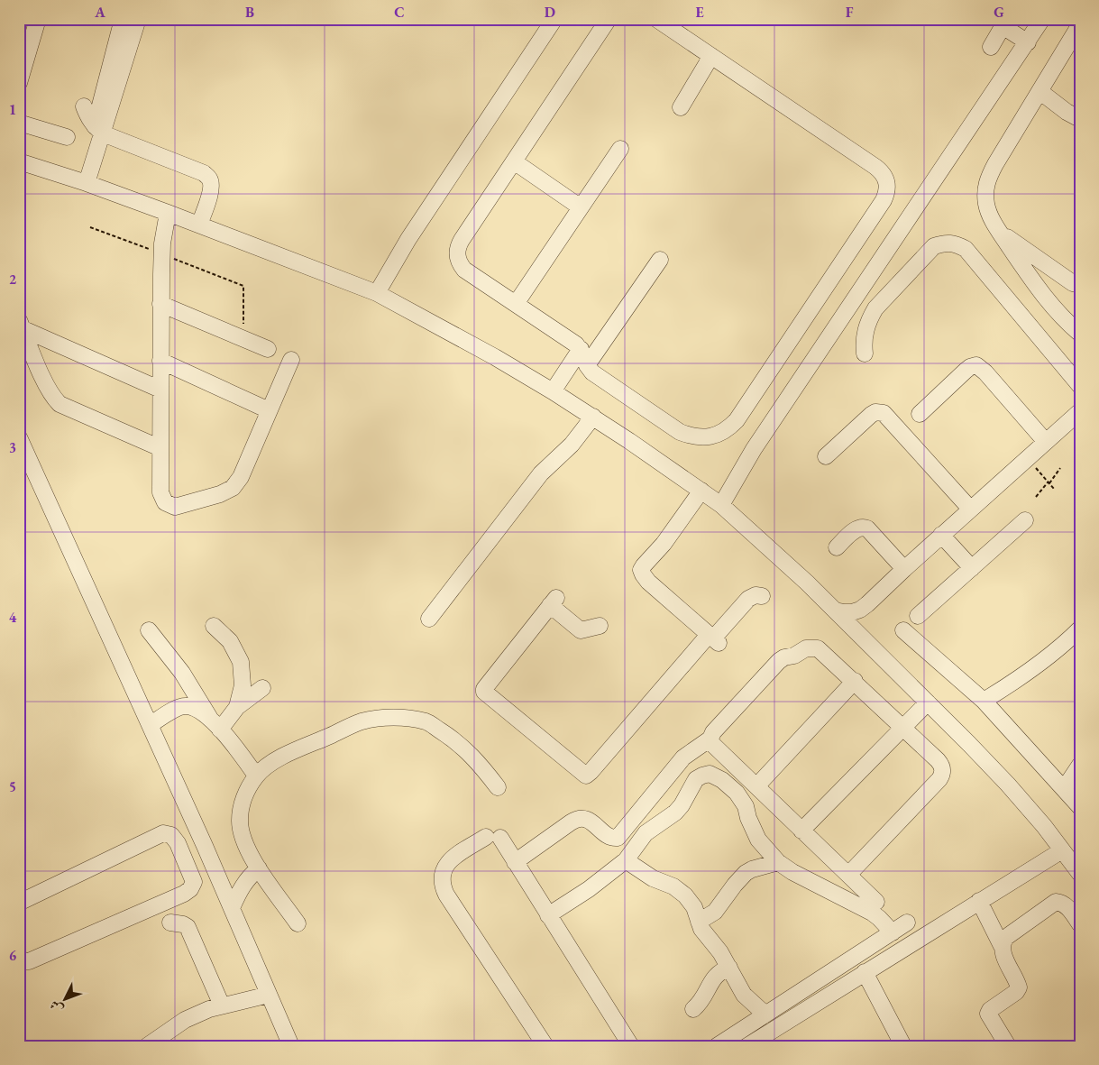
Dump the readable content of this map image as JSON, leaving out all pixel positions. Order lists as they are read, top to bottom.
{
  "north": "bottom left",
  "grid": {
    "columns": [
      "A",
      "B",
      "C",
      "D",
      "E",
      "F",
      "G"
    ],
    "rows": [
      "1",
      "2",
      "3",
      "4",
      "5",
      "6"
    ]
  }
}
